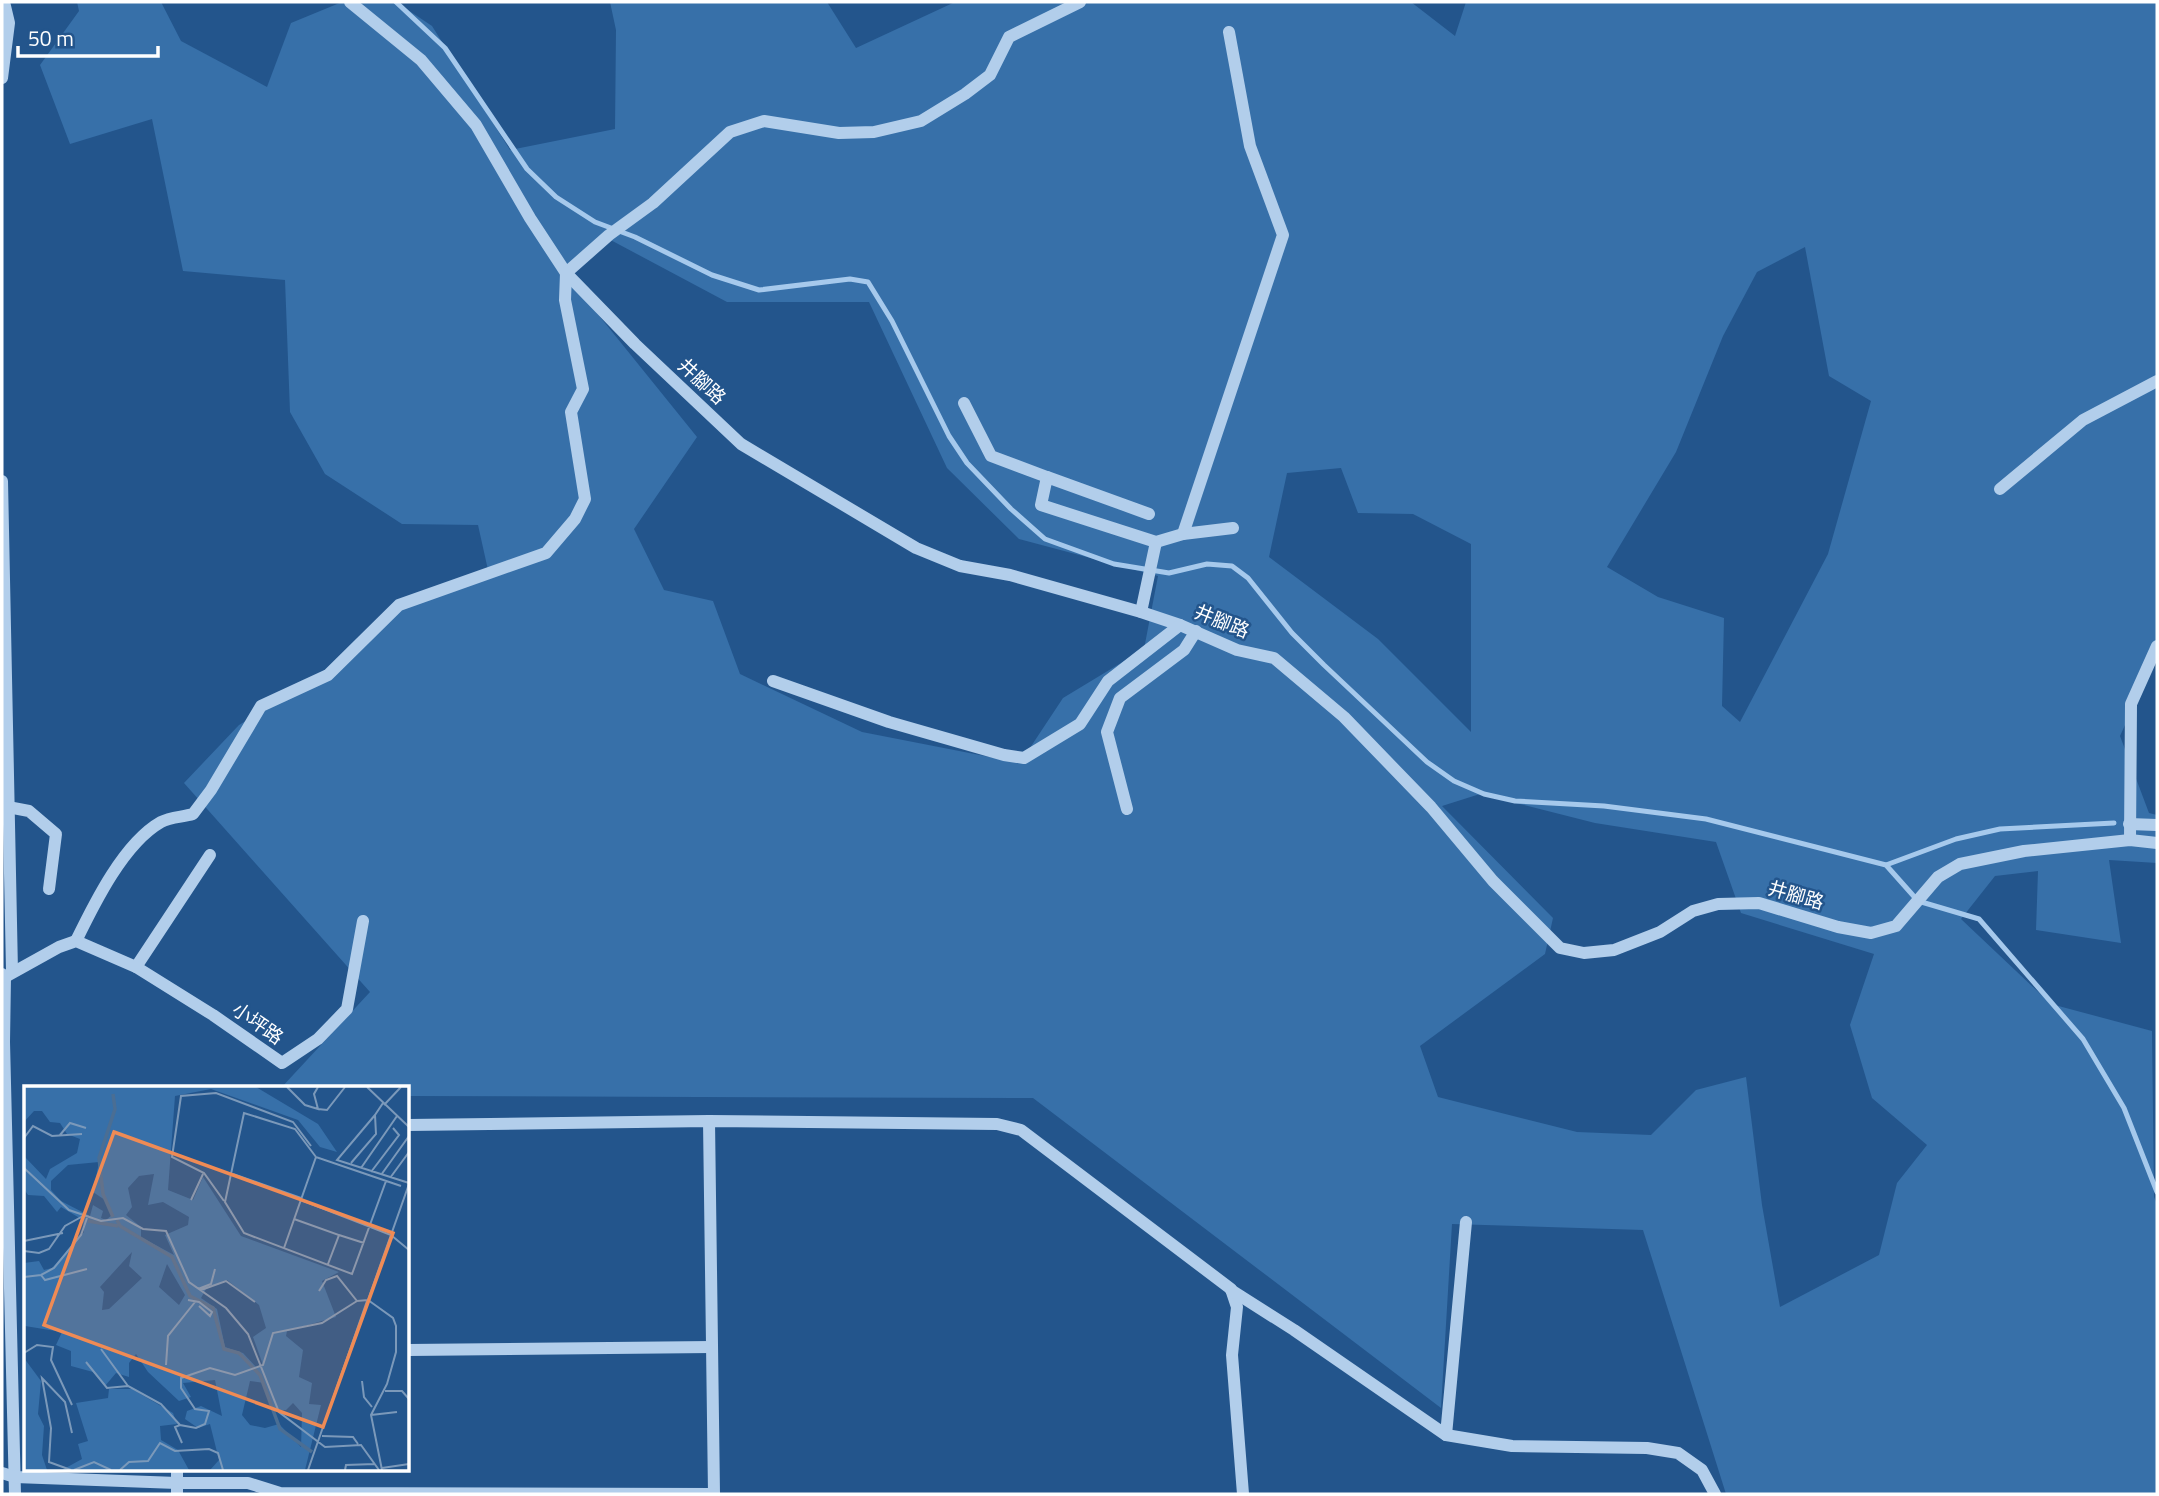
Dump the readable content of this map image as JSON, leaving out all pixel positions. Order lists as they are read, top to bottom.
{
  "streets": {
    "street": ["井腳路", "小坪路"]
  },
  "scale_bar": "50 m"
}
